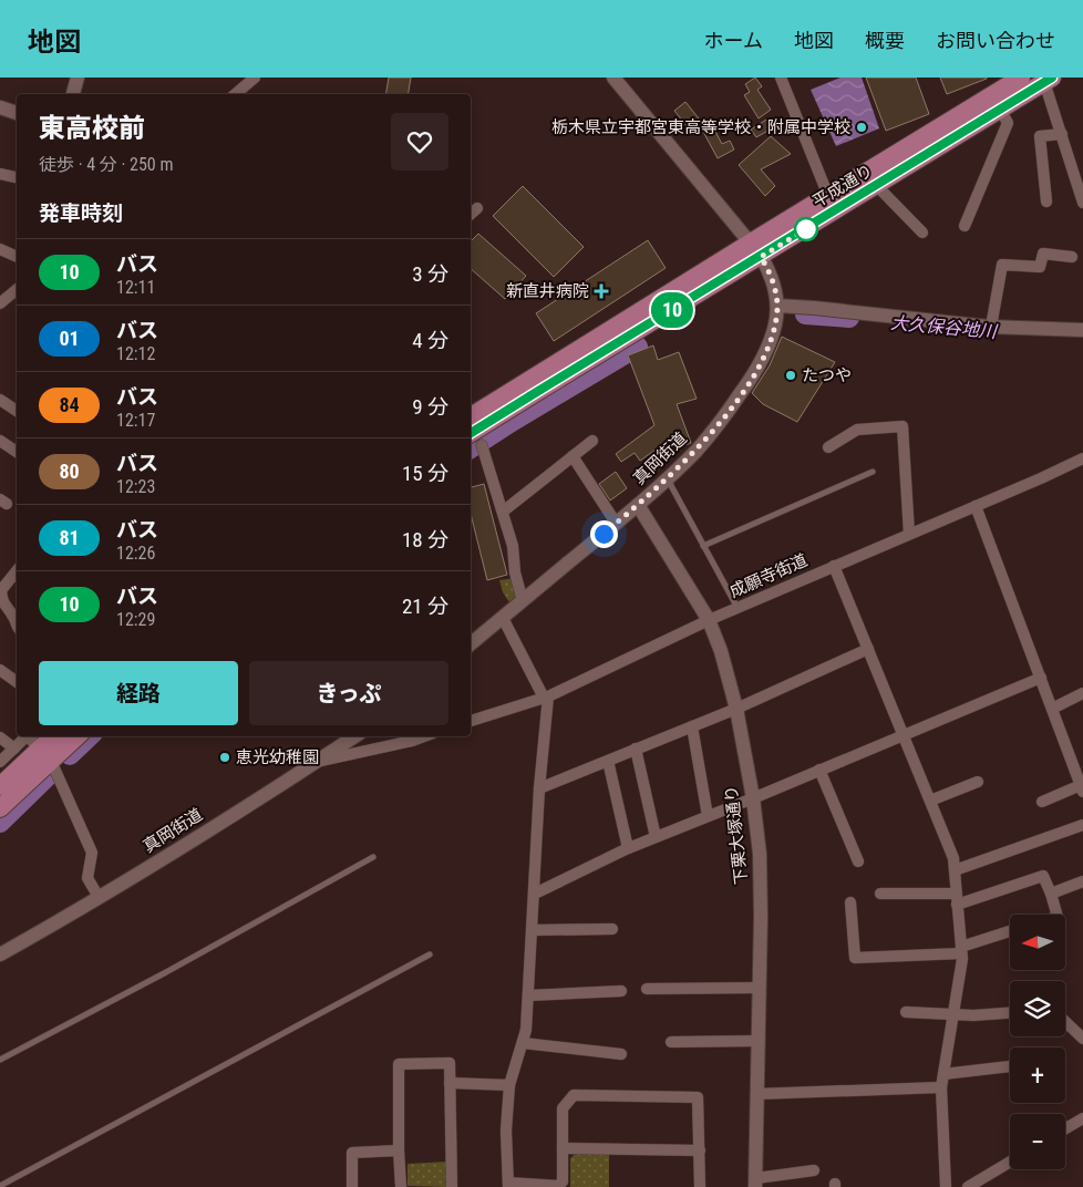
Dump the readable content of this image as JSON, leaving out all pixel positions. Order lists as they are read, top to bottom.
{
  "streets": {
    "main road": ["平成通り"],
    "street": ["真岡街道", "成願寺街道", "下栗大塚通り"]
  },
  "crossings": [
    ["平成通り", "真岡街道"],
    ["真岡街道", "下栗大塚通り"],
    ["成願寺街道", "下栗大塚通り"]
  ],
  "water": ["大久保谷地川"],
  "places": {
    "other": ["栃木県立宇都宮東高等学校・附属中学校", "たつや", "恵光幼稚園"],
    "health": ["新直井病院"]
  },
  "lines": ["bus line 10"],
  "north": "left",
  "page": {
    "header": "地図",
    "nav": [
      "ホーム",
      "地図",
      "概要",
      "お問い合わせ"
    ],
    "on_map": "10",
    "heading": [
      ["東高校前", "徒歩 · 4 分 · 250 m"],
      "発車時刻"
    ],
    "list": [
      {
        "mark": "10",
        "name": "バス",
        "note": "12:11",
        "value": "3 分"
      },
      {
        "mark": "01",
        "name": "バス",
        "note": "12:12",
        "value": "4 分"
      },
      {
        "mark": "84",
        "name": "バス",
        "note": "12:17",
        "value": "9 分"
      },
      {
        "mark": "80",
        "name": "バス",
        "note": "12:23",
        "value": "15 分"
      },
      {
        "mark": "81",
        "name": "バス",
        "note": "12:26",
        "value": "18 分"
      },
      {
        "mark": "10",
        "name": "バス",
        "note": "12:29",
        "value": "21 分"
      }
    ],
    "buttons": ["経路", "きっぷ"],
    "map_buttons": ["+", "−"]
  }
}
